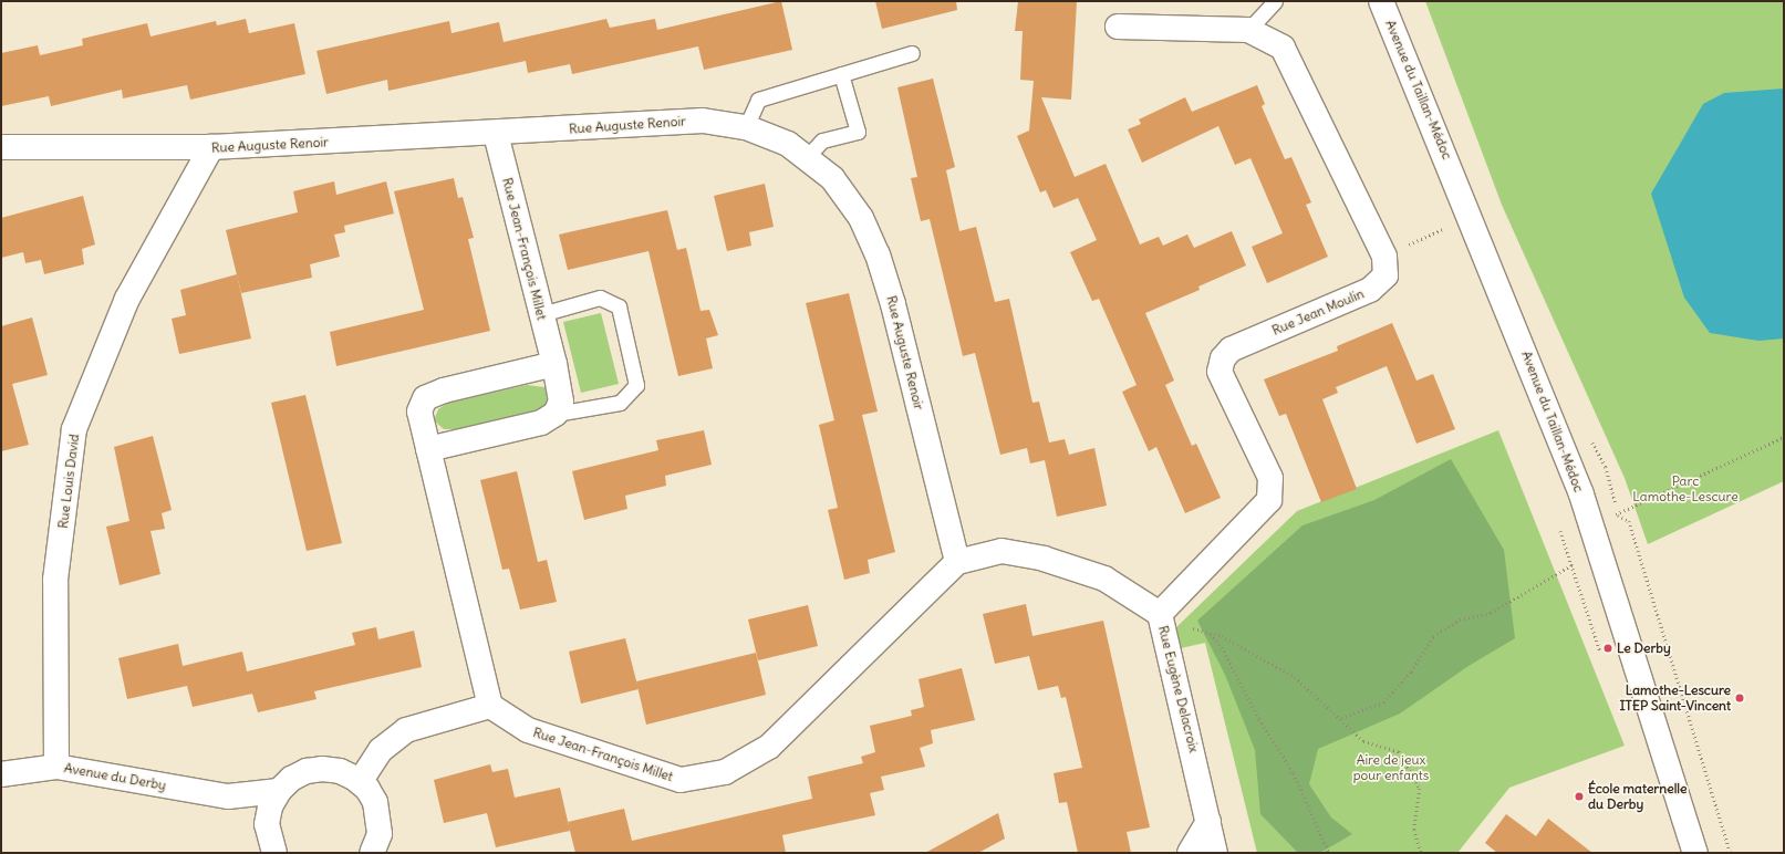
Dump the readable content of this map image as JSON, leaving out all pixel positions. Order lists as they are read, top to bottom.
{
  "streets": {
    "street": [
      "Avenue du Taillan-Médoc",
      "Rue Auguste Renoir",
      "Rue Jean-François Millet",
      "Rue Jean Moulin",
      "Rue Louis David",
      "Rue Eugène Delacroix",
      "Avenue du Derby"
    ]
  },
  "crossings": [
    ["Rue Auguste Renoir", "Rue Jean-François Millet"],
    ["Rue Auguste Renoir", "Rue Louis David"],
    ["Rue Auguste Renoir", "Rue Eugène Delacroix"],
    ["Rue Jean-François Millet", "Rue Eugène Delacroix"],
    ["Rue Jean Moulin", "Rue Eugène Delacroix"],
    ["Rue Louis David", "Avenue du Derby"]
  ],
  "parks": ["Parc Lamothe-Lescure", "Aire de jeux pour enfants"],
  "places": ["Le Derby", "Lamothe-Lescure ITEP Saint-Vincent", "École maternelle du Derby"]
}
